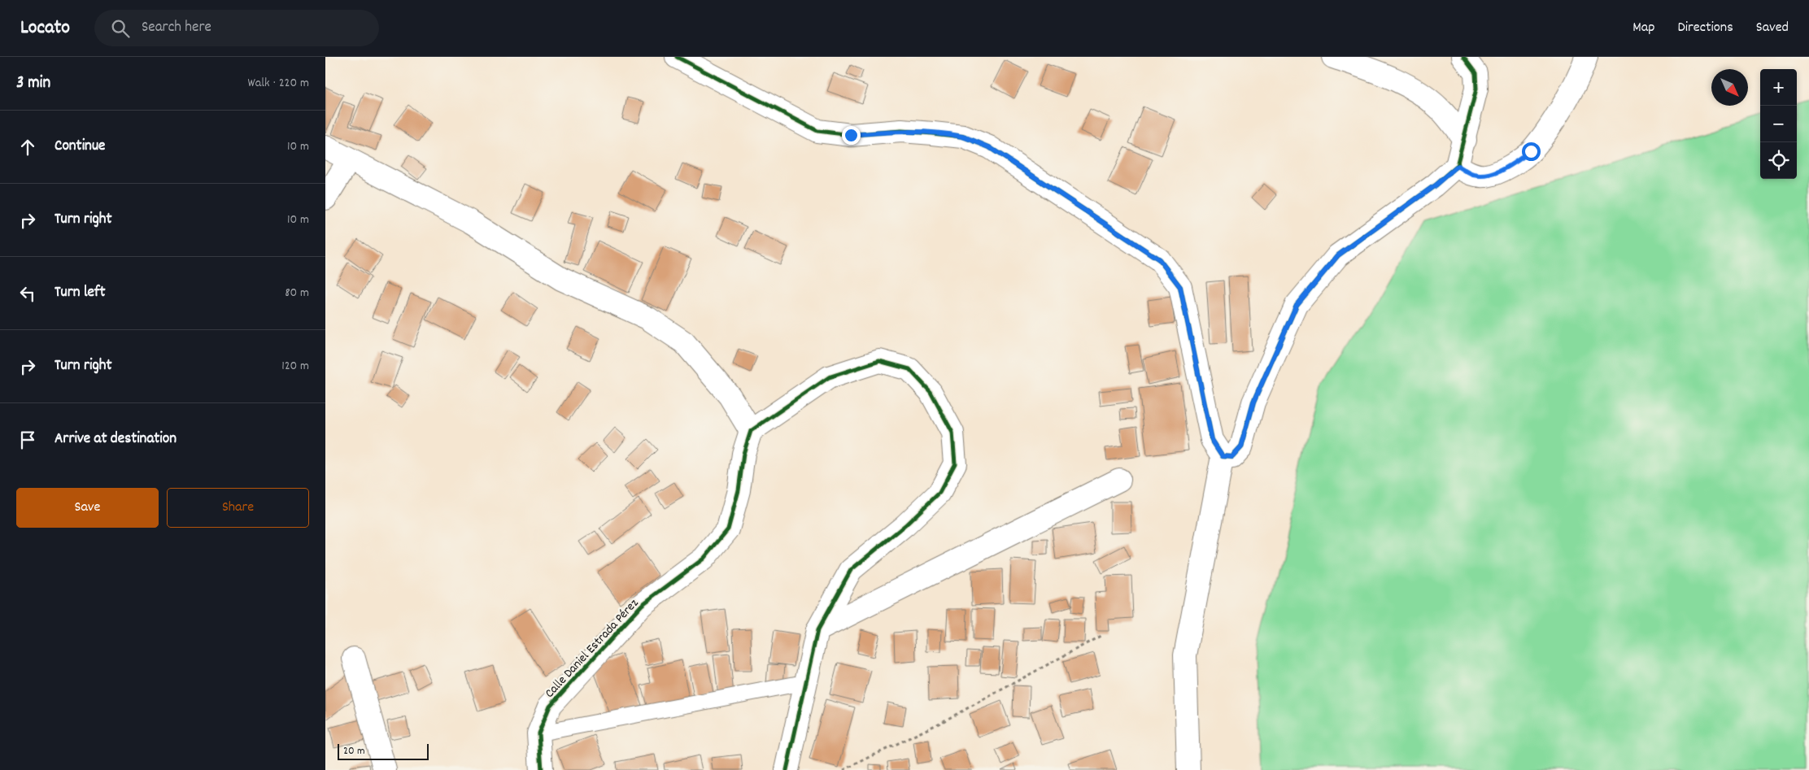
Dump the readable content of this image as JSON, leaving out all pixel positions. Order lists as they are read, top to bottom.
{
  "streets": {
    "street": ["Calle Daniel Estrada Pérez"]
  },
  "scale_bar": "20 m",
  "north": "bottom right",
  "page": {
    "header": "Locato",
    "search": "Search here",
    "nav": ["Map", "Directions", "Saved"],
    "heading": ["3 min", "Walk · 220 m"],
    "map_buttons": ["+", "−"],
    "list": [
      ["Continue", "10 m"],
      ["Turn right", "10 m"],
      ["Turn left", "80 m"],
      ["Turn right", "120 m"],
      "Arrive at destination"
    ],
    "buttons": ["Save", "Share"],
    "scale": "20 m"
  }
}
